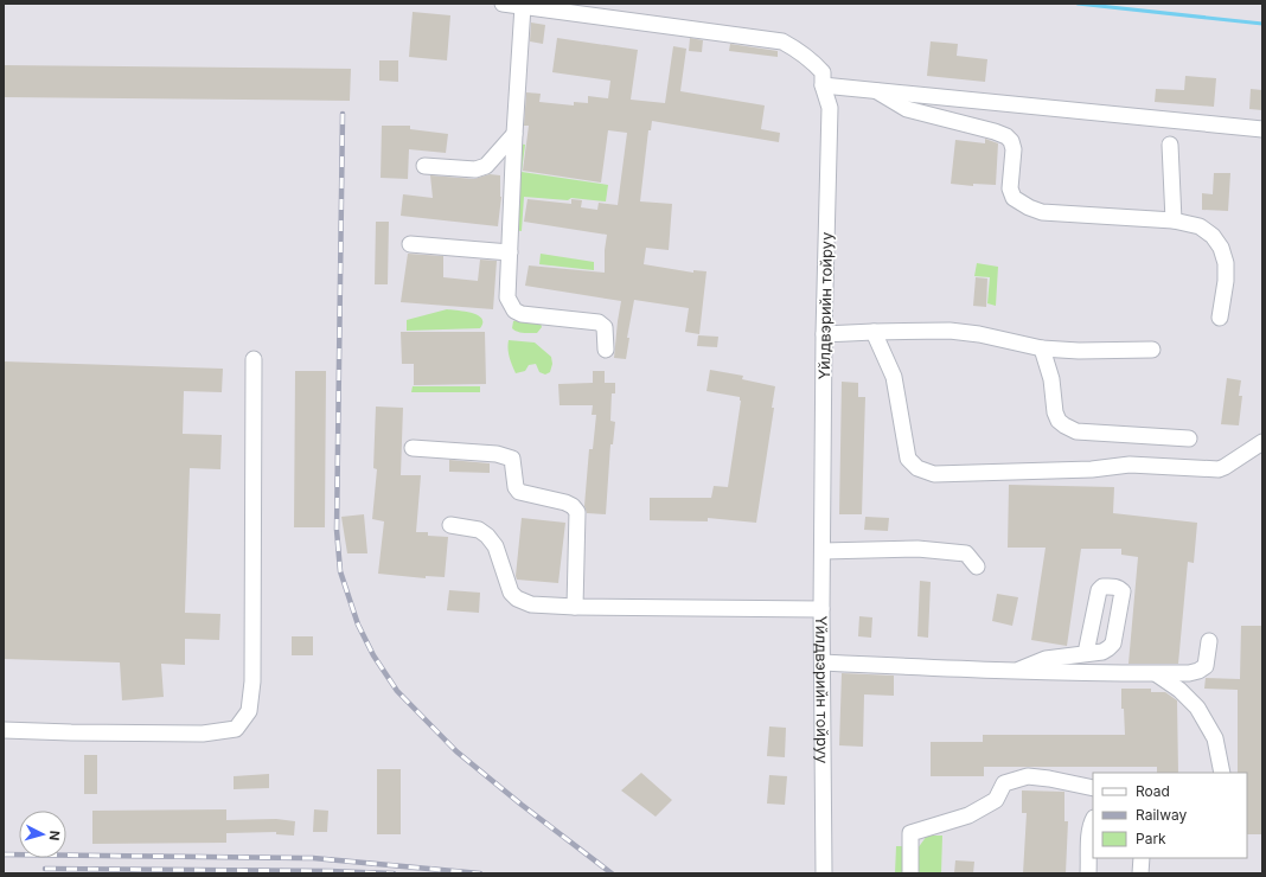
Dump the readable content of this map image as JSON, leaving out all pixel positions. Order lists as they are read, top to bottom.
{
  "streets": {
    "lane": ["Үйлдвэрийн тойруу"]
  },
  "legend": ["Road", "Railway", "Park"],
  "north": "right"
}
